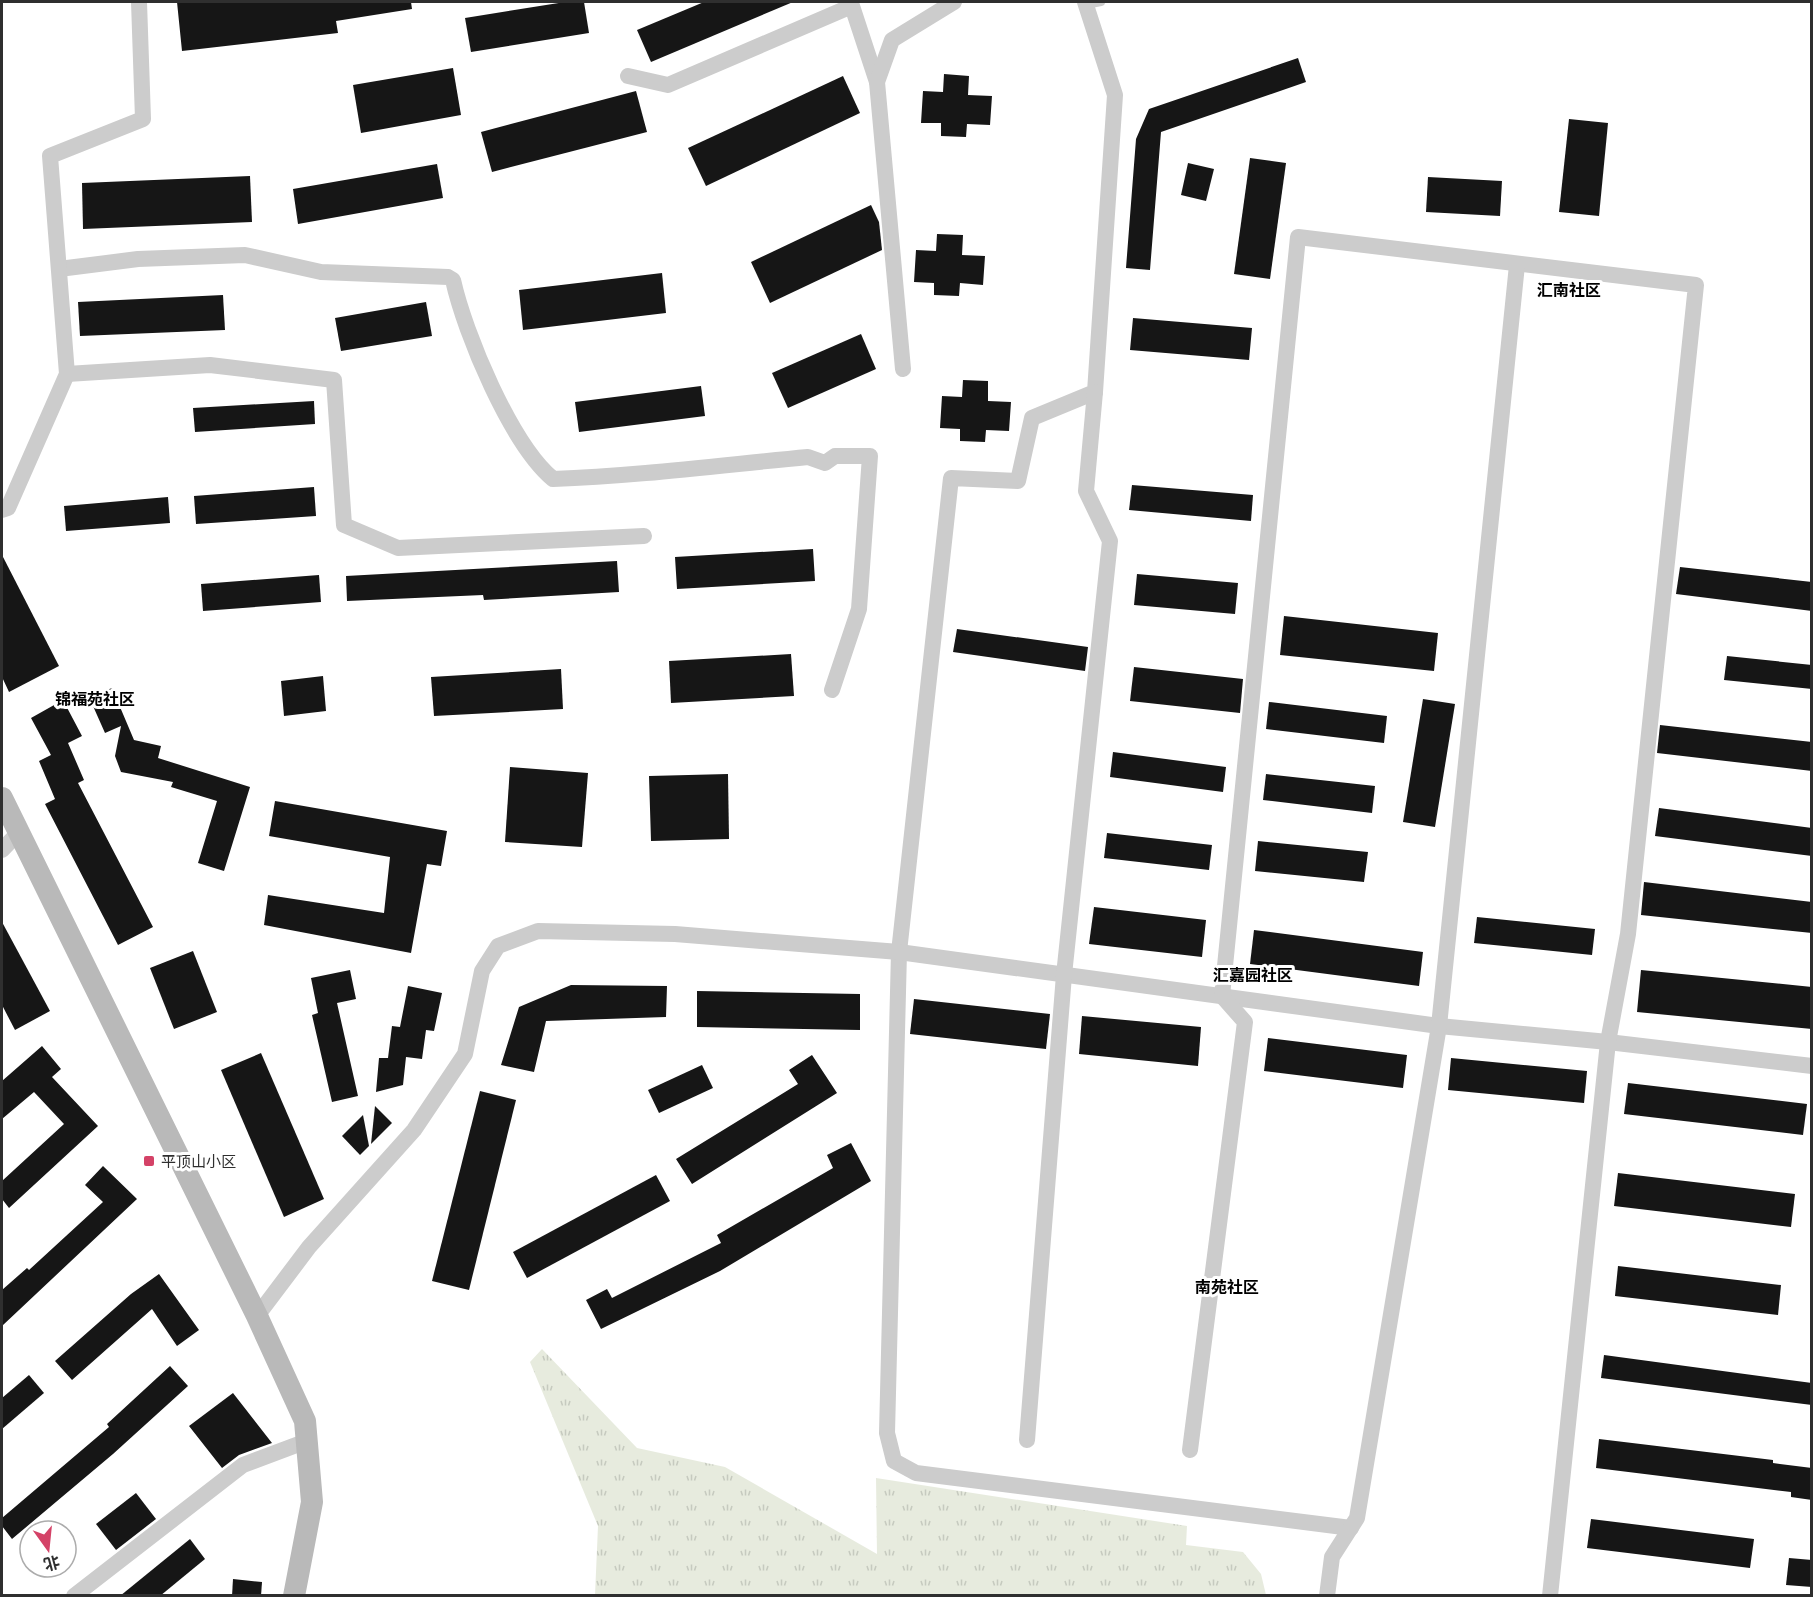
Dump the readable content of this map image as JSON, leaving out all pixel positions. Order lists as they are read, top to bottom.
{
  "districts": [
    "汇南社区",
    "锦福苑社区",
    "汇嘉园社区",
    "南苑社区"
  ],
  "places": {
    "transit": ["平顶山小区"]
  },
  "north": "bottom"
}
